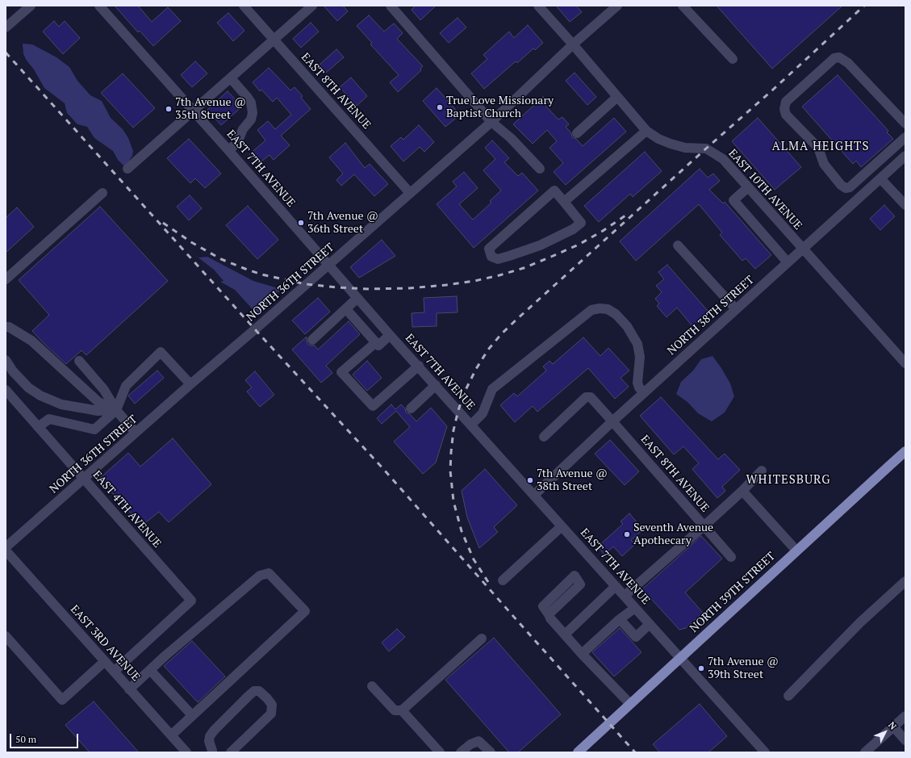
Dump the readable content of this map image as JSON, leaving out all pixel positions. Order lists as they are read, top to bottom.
{
  "streets": {
    "main road": ["NORTH 39TH STREET"],
    "street": [
      "EAST 8TH AVENUE",
      "EAST 7TH AVENUE",
      "EAST 10TH AVENUE",
      "NORTH 36TH STREET",
      "NORTH 38TH STREET",
      "EAST 4TH AVENUE",
      "EAST 3RD AVENUE"
    ]
  },
  "crossings": [
    ["EAST 8TH AVENUE", "NORTH 36TH STREET"],
    ["EAST 8TH AVENUE", "NORTH 38TH STREET"],
    ["EAST 7TH AVENUE", "NORTH 36TH STREET"],
    ["EAST 7TH AVENUE", "NORTH 38TH STREET"],
    ["EAST 7TH AVENUE", "NORTH 39TH STREET"],
    ["EAST 10TH AVENUE", "NORTH 36TH STREET"],
    ["EAST 10TH AVENUE", "NORTH 38TH STREET"],
    ["NORTH 36TH STREET", "EAST 4TH AVENUE"],
    ["EAST 4TH AVENUE", "EAST 3RD AVENUE"]
  ],
  "districts": ["ALMA HEIGHTS", "WHITESBURG"],
  "places": [
    "True Love Missionary Baptist Church",
    "7th Avenue @ 35th Street",
    "7th Avenue @ 36th Street",
    "7th Avenue @ 38th Street",
    "Seventh Avenue Apothecary",
    "7th Avenue @ 39th Street"
  ],
  "scale_bar": "50 m",
  "north": "top right"
}
